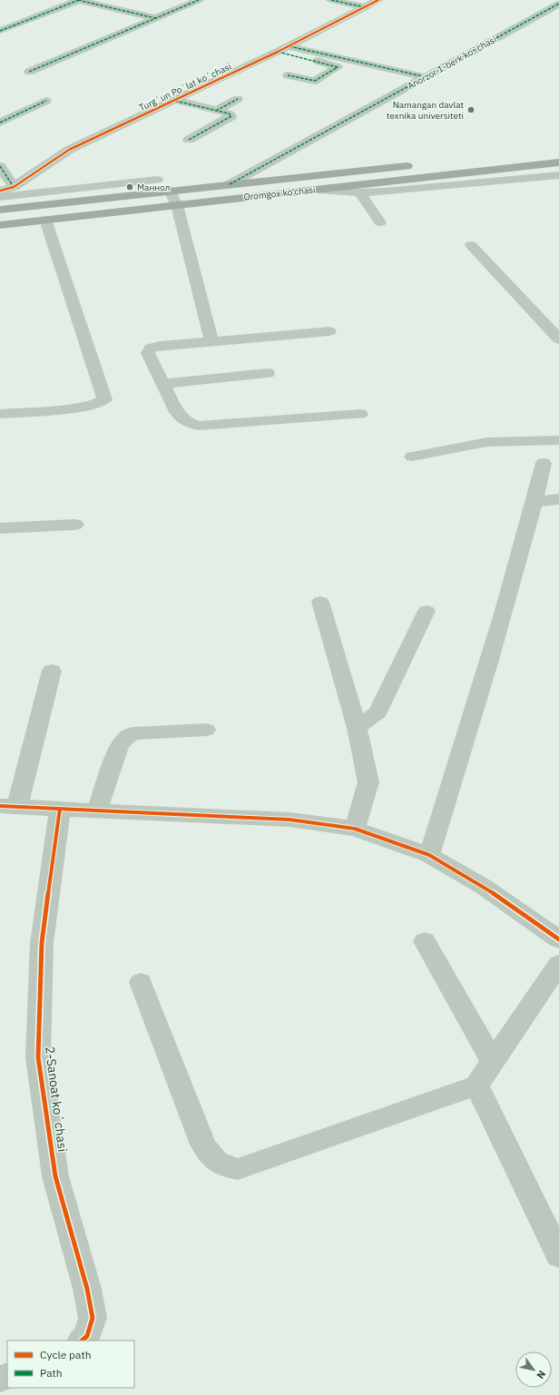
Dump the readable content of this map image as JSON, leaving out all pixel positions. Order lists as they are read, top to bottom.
{
  "streets": {
    "main road": ["Oromgox ko‘chasi"],
    "street": ["Anorzor 1-berk koʻchasi", "Turgʻun Poʻlat koʻchasi", "2-Sanoat koʻchasi"]
  },
  "crossings": [
    ["Anorzor 1-berk koʻchasi", "Oromgox ko‘chasi"]
  ],
  "places": ["Namangan davlat texnika universiteti", "Маннол"],
  "legend": ["Cycle path", "Path"],
  "north": "bottom right"
}
